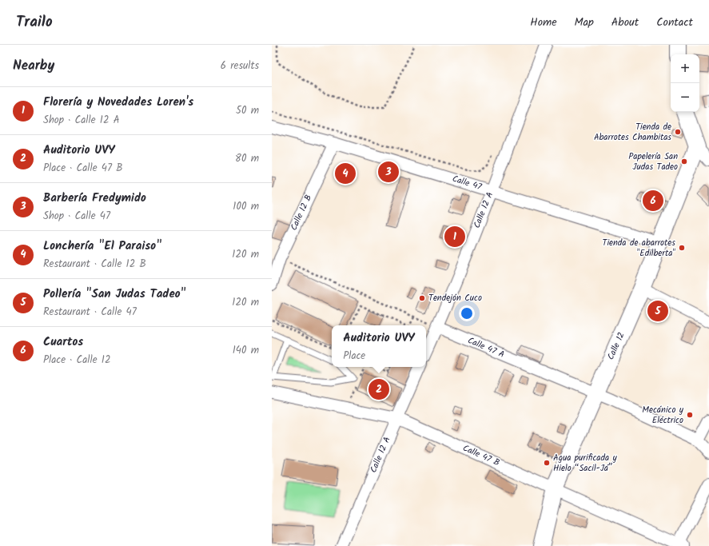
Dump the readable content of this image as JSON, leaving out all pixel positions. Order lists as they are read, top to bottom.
{
  "streets": {
    "street": [
      "Calle 47",
      "Calle 12 A",
      "Calle 12 B",
      "Calle 12",
      "Calle 47 A",
      "Calle 47 B"
    ]
  },
  "crossings": [
    ["Calle 47", "Calle 12 A"],
    ["Calle 47", "Calle 12 B"],
    ["Calle 47", "Calle 12"],
    ["Calle 12 A", "Calle 47 A"],
    ["Calle 12 A", "Calle 47 B"],
    ["Calle 12", "Calle 47 A"],
    ["Calle 12", "Calle 47 B"]
  ],
  "places": [
    "Tienda de Abarrotes Chambitas",
    "Papelería San Judas Tadeo",
    "Tienda de abarrotes \"Edilberta\"",
    "Tendejón Cuco",
    "Mecánico y Eléctrico",
    "Agua purificada y Hielo “Sacil-Já”"
  ],
  "page": {
    "header": "Trailo",
    "nav": [
      "Home",
      "Map",
      "About",
      "Contact"
    ],
    "heading": ["Nearby", "6 results"],
    "map_buttons": ["+", "−"],
    "list": [
      {
        "mark": "1",
        "name": "Florería y Novedades Loren's",
        "note": "Shop · Calle 12 A",
        "value": "50 m"
      },
      {
        "mark": "2",
        "name": "Auditorio UVY",
        "note": "Place · Calle 47 B",
        "value": "80 m"
      },
      {
        "mark": "3",
        "name": "Barbería Fredymido",
        "note": "Shop · Calle 47",
        "value": "100 m"
      },
      {
        "mark": "4",
        "name": "Lonchería \"El Paraiso\"",
        "note": "Restaurant · Calle 12 B",
        "value": "120 m"
      },
      {
        "mark": "5",
        "name": "Pollería \"San Judas Tadeo\"",
        "note": "Restaurant · Calle 47",
        "value": "120 m"
      },
      {
        "mark": "6",
        "name": "Cuartos",
        "note": "Place · Calle 12",
        "value": "140 m"
      }
    ],
    "pins": [
      "3",
      "4",
      "6",
      "1",
      "5",
      "2"
    ],
    "popup": ["Auditorio UVY", "Place"]
  }
}
